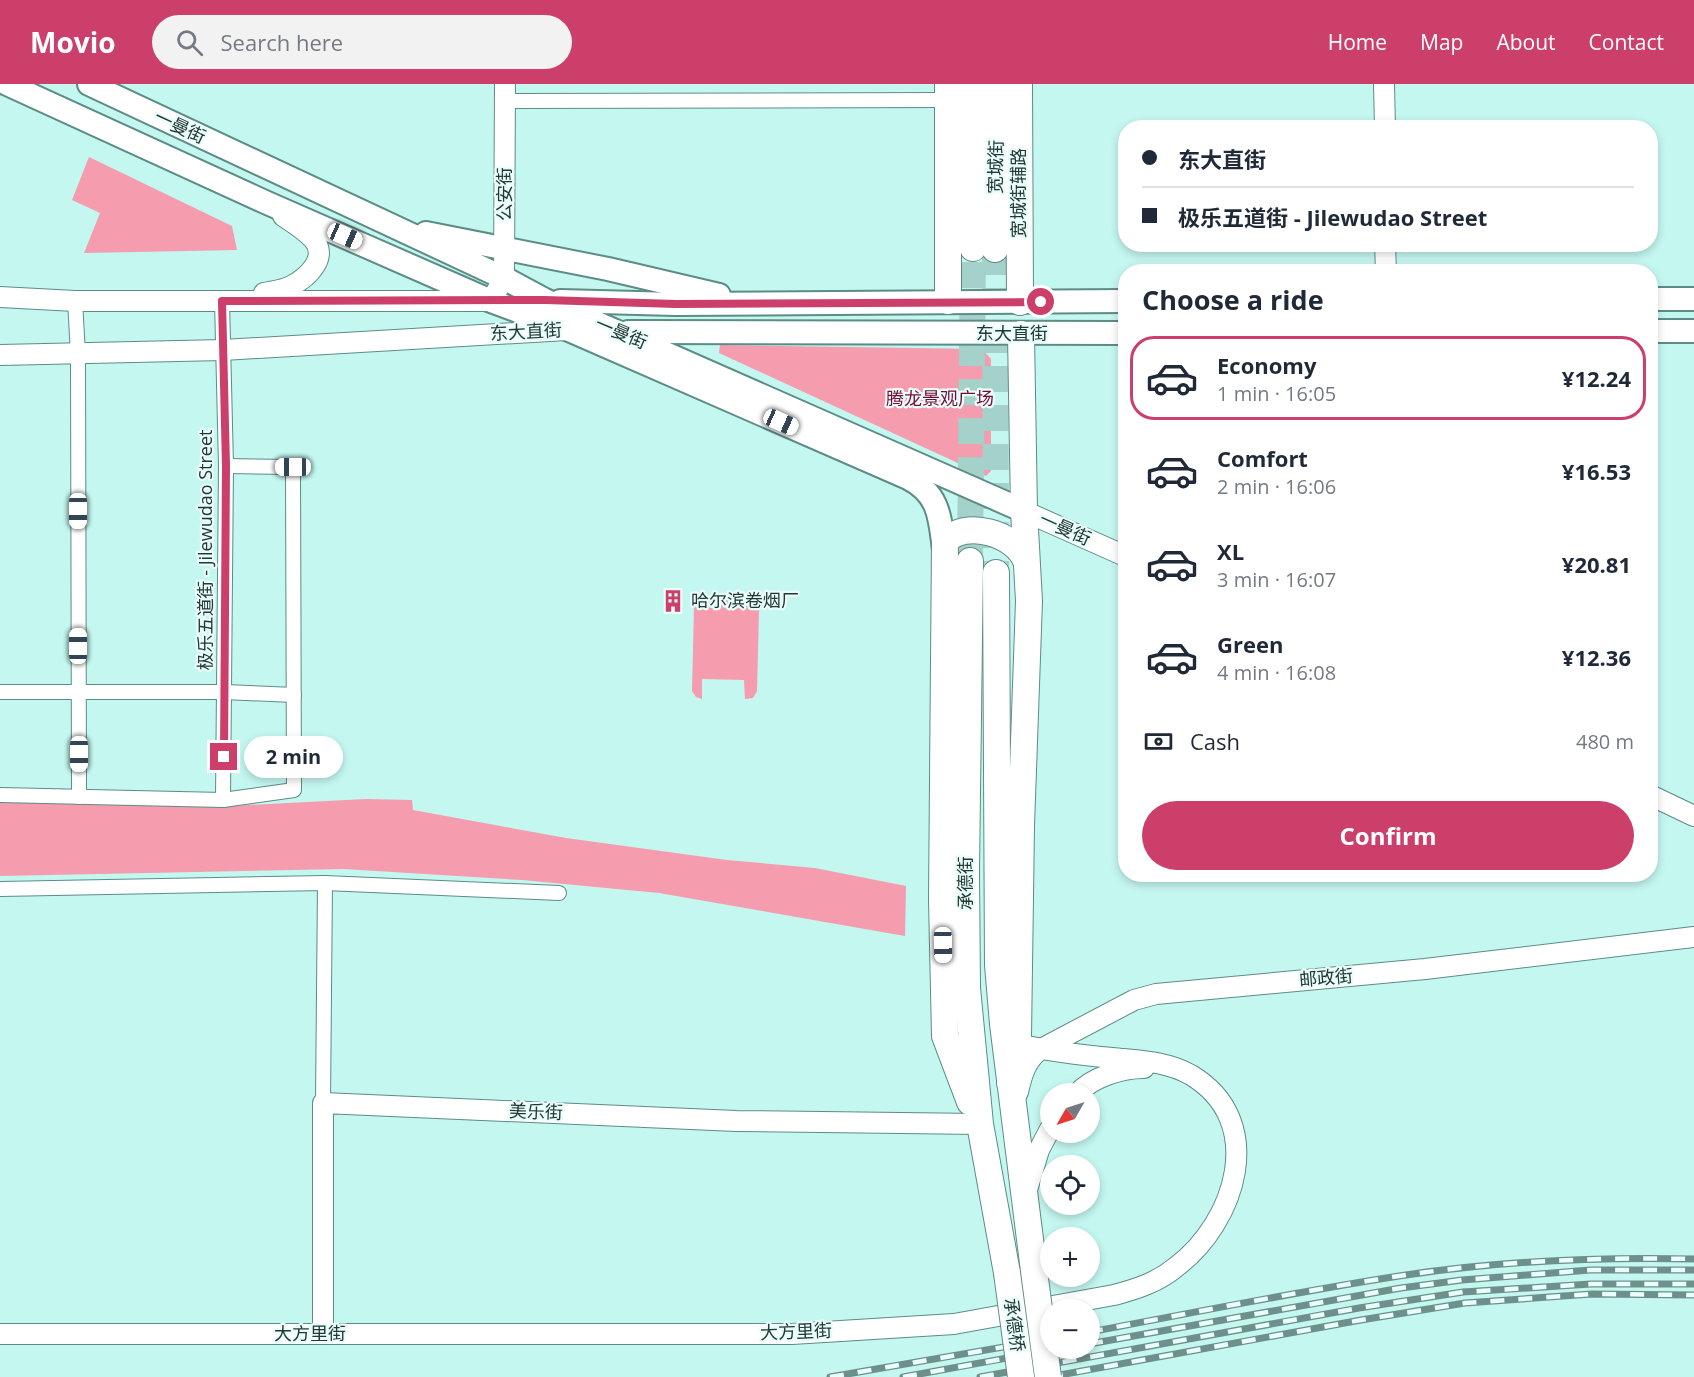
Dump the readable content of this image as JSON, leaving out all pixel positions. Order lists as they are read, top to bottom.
{
  "streets": {
    "highway": [
      "宽城街",
      "宽城街辅路",
      "承德街",
      "承德桥"
    ],
    "main road": [
      "一曼街",
      "公安街",
      "东大直街",
      "邮政街",
      "美乐街",
      "大方里街"
    ],
    "street": ["极乐五道街 - Jilewudao Street"]
  },
  "crossings": [
    ["一曼街", "公安街"],
    ["一曼街", "东大直街"],
    ["宽城街辅路", "东大直街"],
    ["公安街", "东大直街"],
    ["东大直街", "极乐五道街 - Jilewudao Street"],
    ["承德街", "邮政街"],
    ["承德街", "美乐街"],
    ["承德街", "承德桥"],
    ["邮政街", "大方里街"]
  ],
  "parks": ["腾龙景观广场"],
  "places": {
    "building": ["哈尔滨卷烟厂"]
  },
  "north": "bottom left",
  "page": {
    "header": "Movio",
    "search": "Search here",
    "nav": [
      "Home",
      "Map",
      "About",
      "Contact"
    ],
    "banner": ["东大直街", "极乐五道街 - Jilewudao Street"],
    "heading": "Choose a ride",
    "list": [
      {
        "name": "Economy",
        "note": "1 min · 16:05",
        "value": "¥12.24"
      },
      {
        "name": "Comfort",
        "note": "2 min · 16:06",
        "value": "¥16.53"
      },
      {
        "name": "XL",
        "note": "3 min · 16:07",
        "value": "¥20.81"
      },
      {
        "name": "Green",
        "note": "4 min · 16:08",
        "value": "¥12.36"
      }
    ],
    "pay": ["Cash", "480 m"],
    "bubble": "2 min",
    "buttons": "Confirm",
    "map_buttons": ["+", "−"]
  }
}
